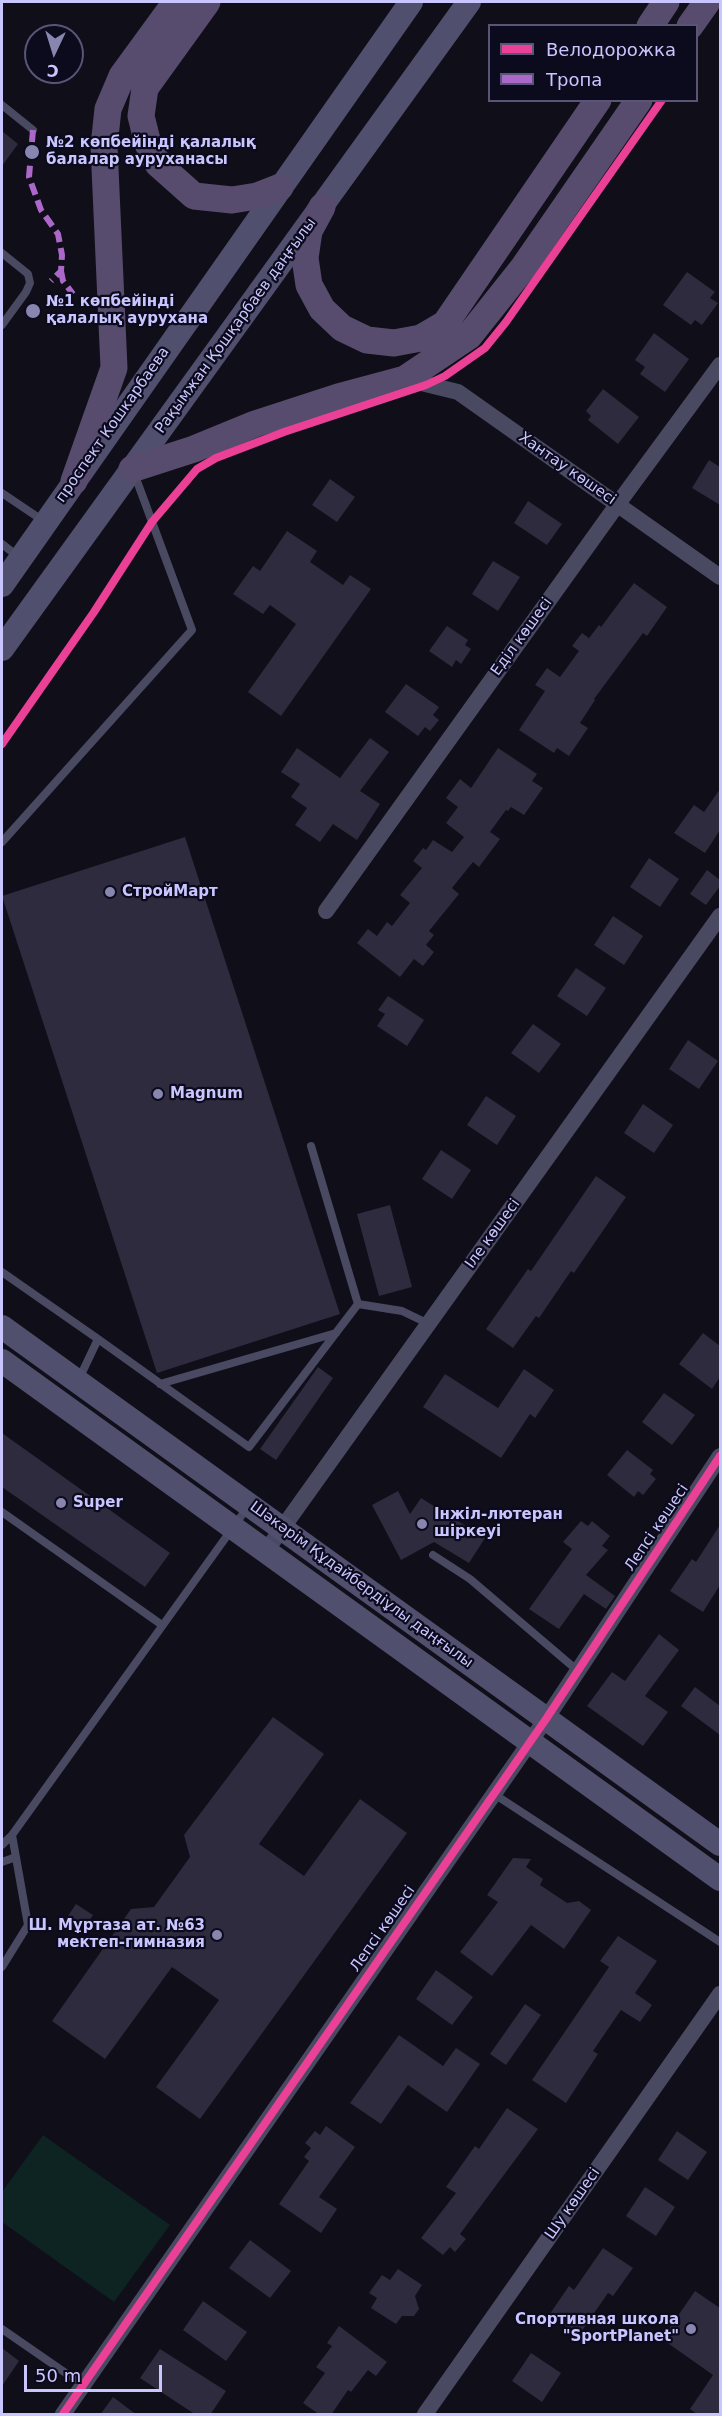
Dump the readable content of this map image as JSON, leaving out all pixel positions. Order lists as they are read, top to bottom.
{
  "streets": {
    "main road": ["Рақымжан Қошқарбаев даңғылы", "проспект Кошкарбаева", "Шәкәрім Құдайбердіұлы даңғылы"],
    "street": [
      "Хантау көшесі",
      "Еділ көшесі",
      "Іле көшесі",
      "Лепсі көшесі",
      "Шу көшесі"
    ]
  },
  "crossings": [
    ["Хантау көшесі", "Еділ көшесі"],
    ["Іле көшесі", "Шәкәрім Құдайбердіұлы даңғылы"],
    ["Лепсі көшесі", "Шәкәрім Құдайбердіұлы даңғылы"]
  ],
  "places": [
    "№2 көпбейінді қалалық балалар ауруханасы",
    "№1 көпбейінді қалалық аурухана",
    "СтройМарт",
    "Magnum",
    "Super",
    "Інжіл-лютеран шіркеуі",
    "Ш. Мұртаза ат. №63 мектеп-гимназия",
    "Спортивная школа \"SportPlanet\""
  ],
  "legend": ["Велодорожка", "Тропа"],
  "scale_bar": "50 m",
  "north": "bottom"
}
